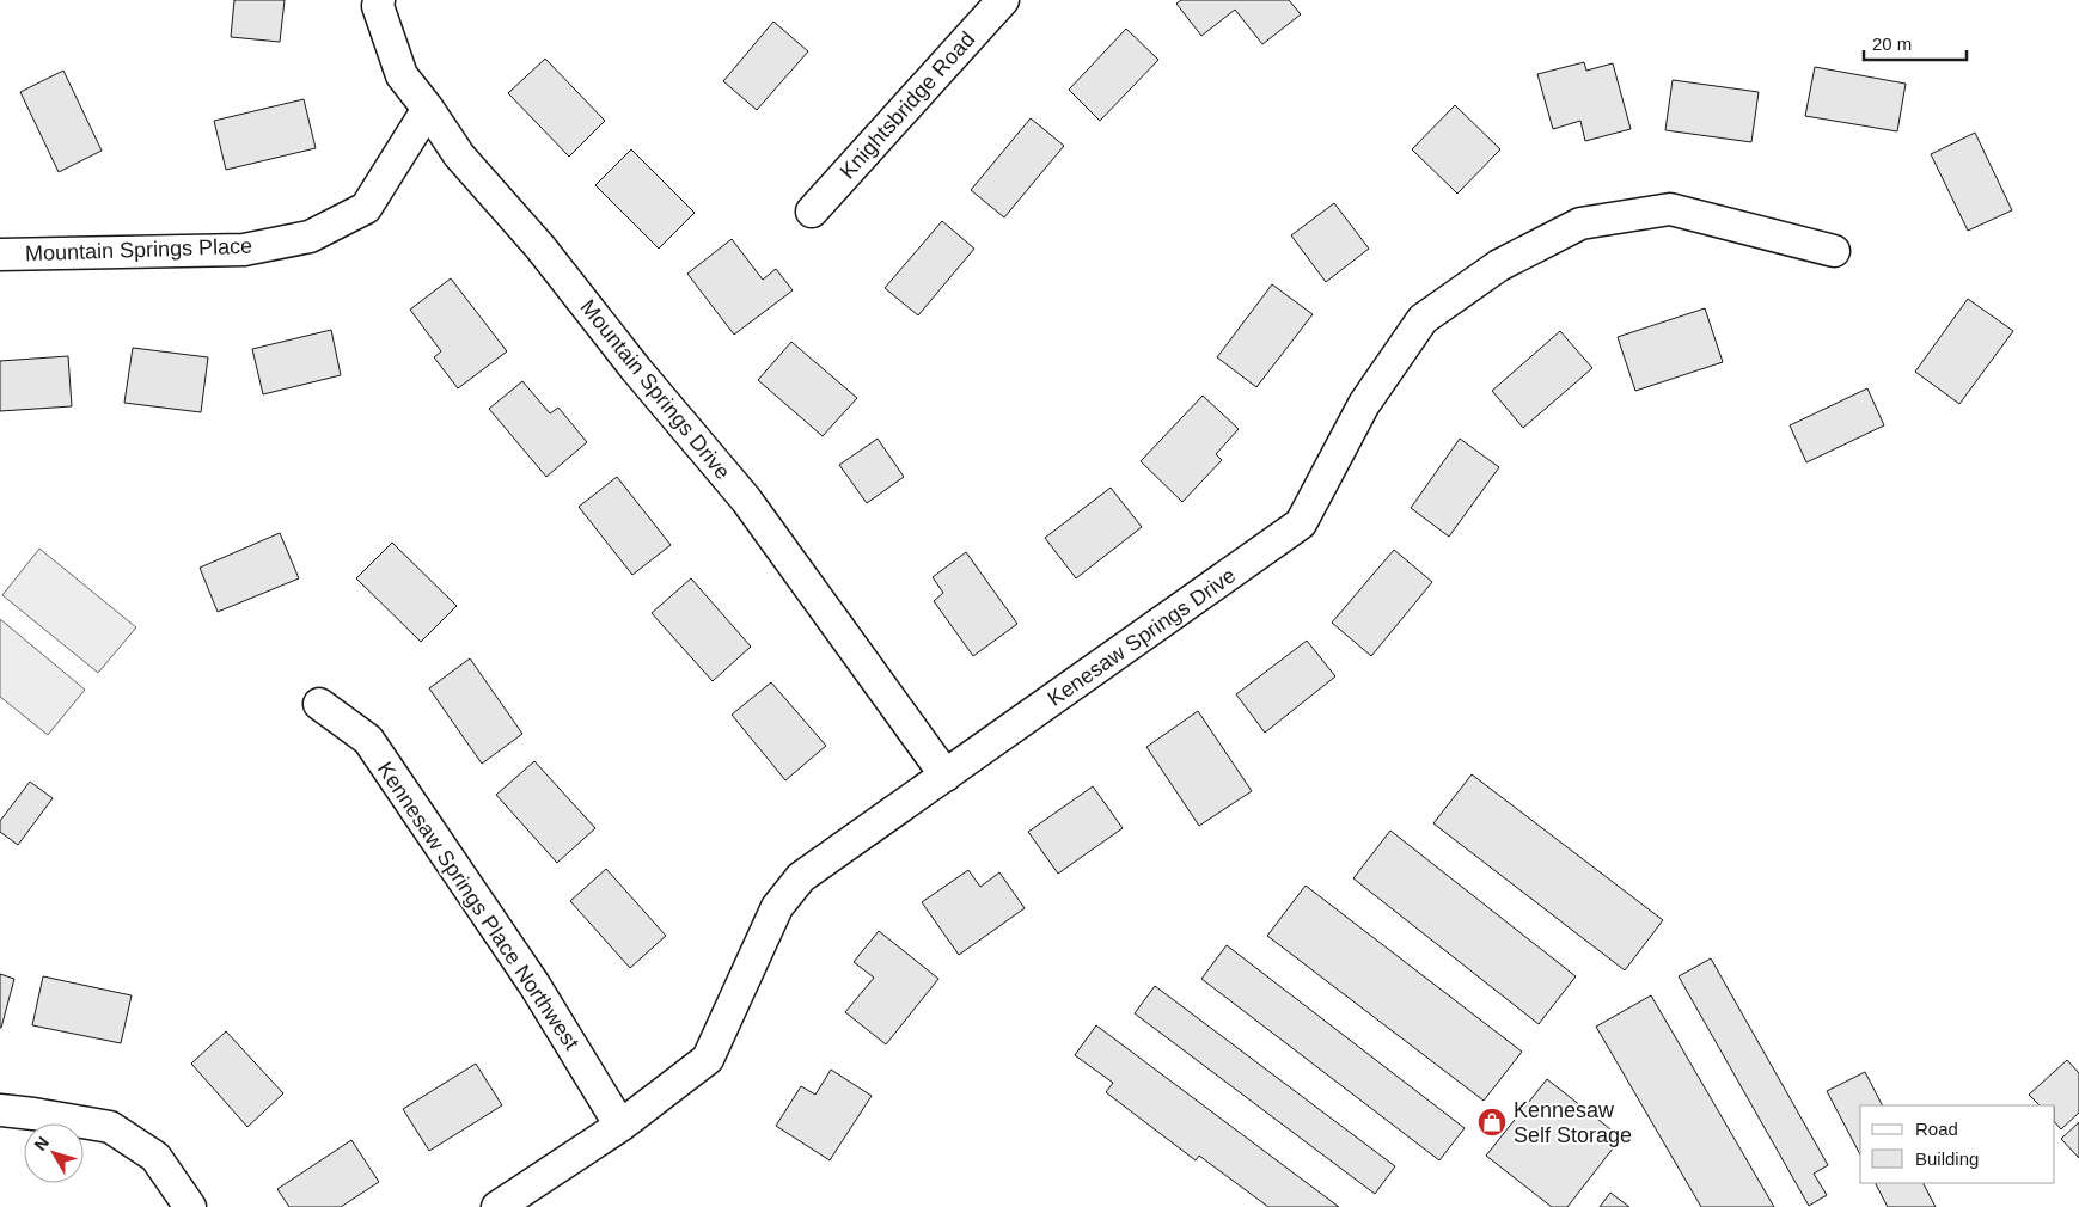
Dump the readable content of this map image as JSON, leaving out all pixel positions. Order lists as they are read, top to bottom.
{
  "streets": {
    "street": [
      "Knightsbridge Road",
      "Mountain Springs Place",
      "Mountain Springs Drive",
      "Kenesaw Springs Drive",
      "Kennesaw Springs Place Northwest"
    ]
  },
  "crossings": [
    ["Mountain Springs Place", "Mountain Springs Drive"],
    ["Mountain Springs Drive", "Kenesaw Springs Drive"],
    ["Kenesaw Springs Drive", "Kennesaw Springs Place Northwest"]
  ],
  "places": {
    "shop": ["Kennesaw Self Storage"]
  },
  "legend": ["Road", "Building"],
  "scale_bar": "20 m",
  "north": "top left"
}
